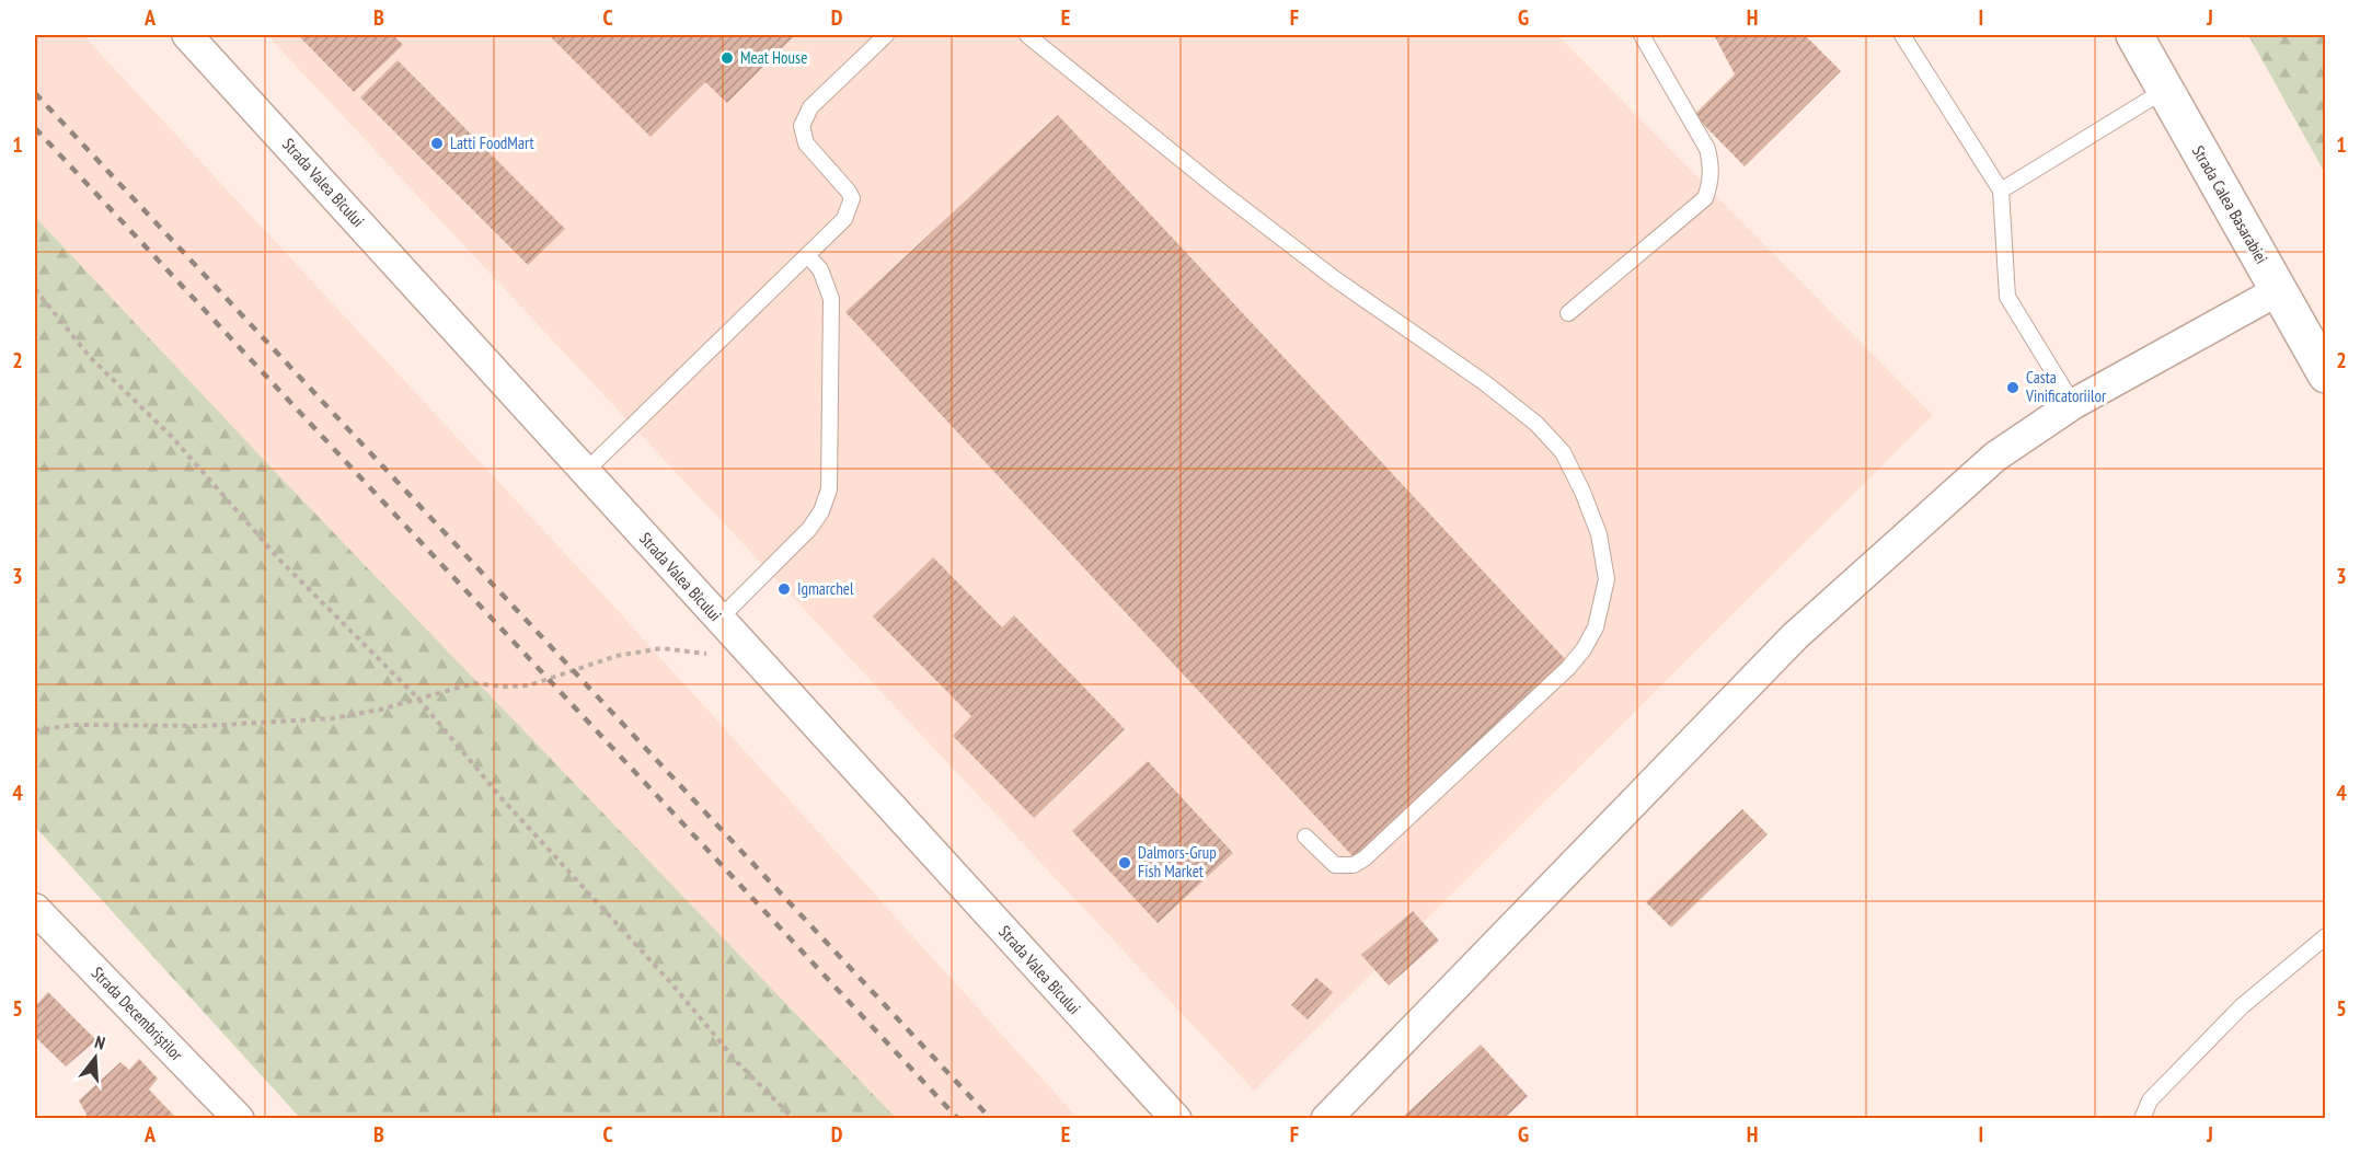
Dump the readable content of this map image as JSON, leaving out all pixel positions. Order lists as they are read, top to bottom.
{
  "streets": {
    "main road": ["Strada Calea Basarabiei"],
    "street": ["Strada Valea Bîcului", "Strada Decembriștilor"]
  },
  "places": [
    "Meat House",
    "Latti FoodMart",
    "Casta Vinificatoriilor",
    "Igmarchel",
    "Dalmors-Grup Fish Market"
  ],
  "north": "top",
  "grid": {
    "columns": [
      "A",
      "B",
      "C",
      "D",
      "E",
      "F",
      "G",
      "H",
      "I",
      "J"
    ],
    "rows": [
      "1",
      "2",
      "3",
      "4",
      "5"
    ]
  }
}
